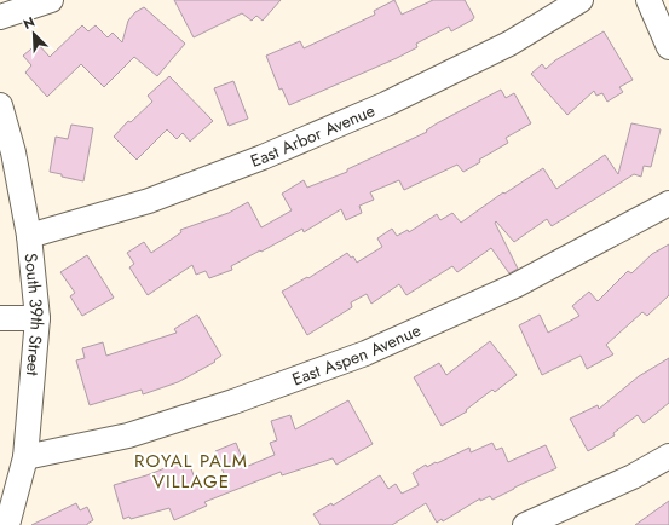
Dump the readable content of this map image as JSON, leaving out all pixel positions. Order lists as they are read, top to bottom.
{
  "streets": {
    "street": ["East Arbor Avenue", "South 39th Street", "East Aspen Avenue"]
  },
  "crossings": [
    ["East Arbor Avenue", "South 39th Street"],
    ["South 39th Street", "East Aspen Avenue"]
  ],
  "districts": ["ROYAL PALM VILLAGE"],
  "north": "top left"
}
